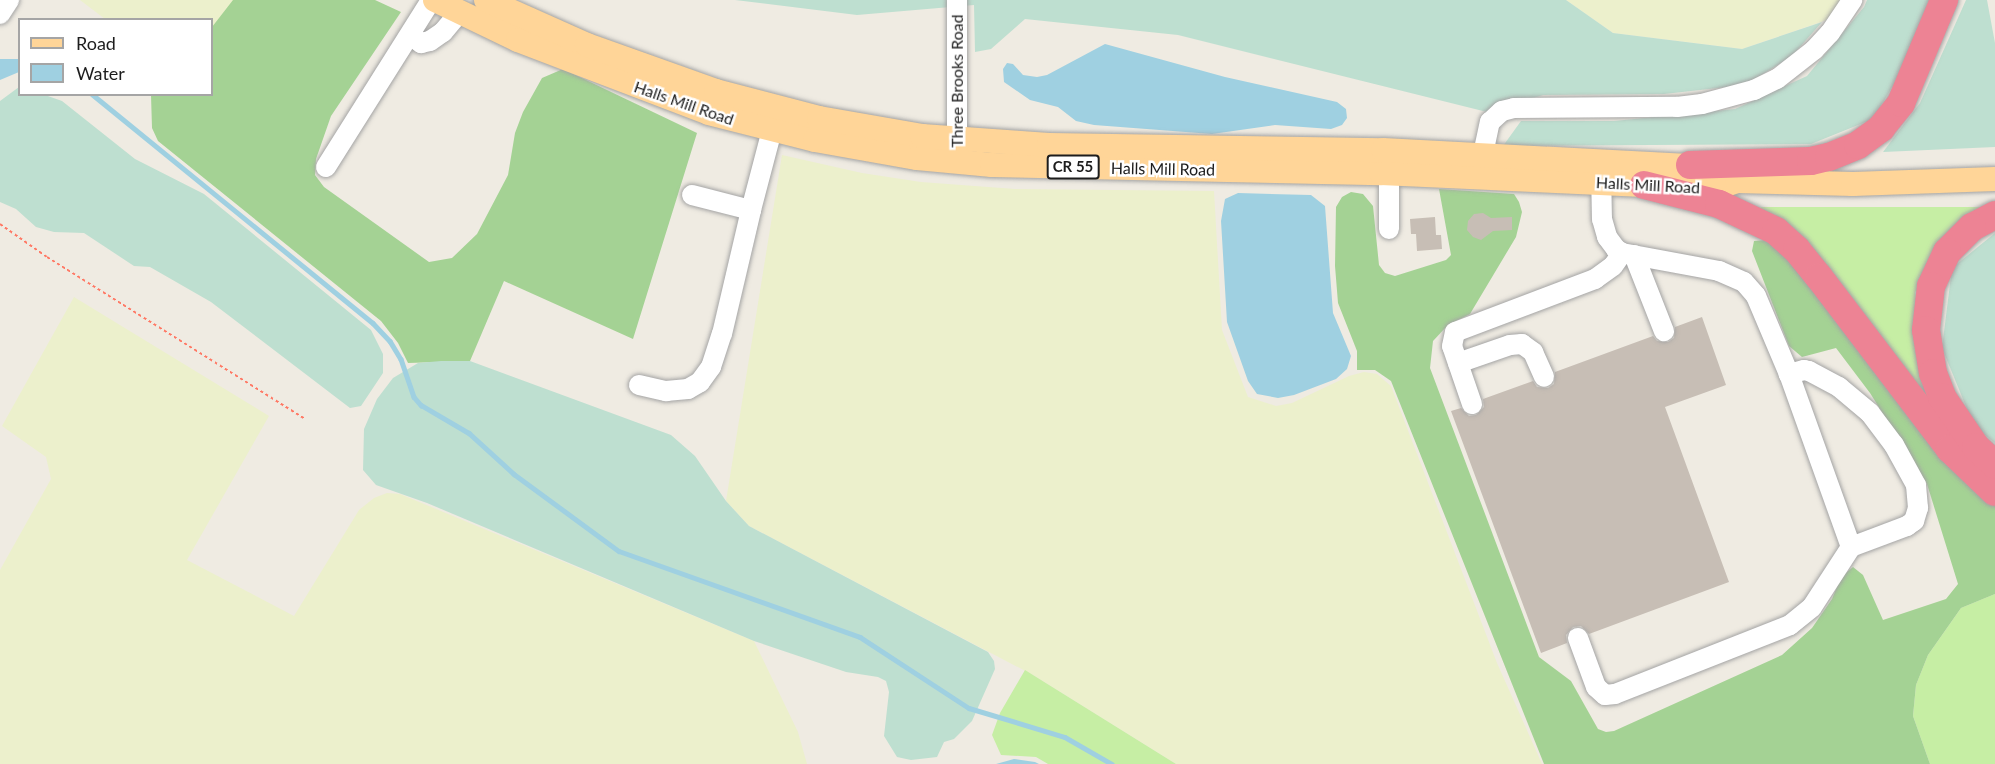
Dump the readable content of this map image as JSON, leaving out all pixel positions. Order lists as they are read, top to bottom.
{
  "streets": {
    "main road": ["Halls Mill Road", "CR 55"],
    "street": ["Three Brooks Road"]
  },
  "crossings": [
    ["Three Brooks Road", "Halls Mill Road"]
  ],
  "legend": ["Road", "Water"]
}
